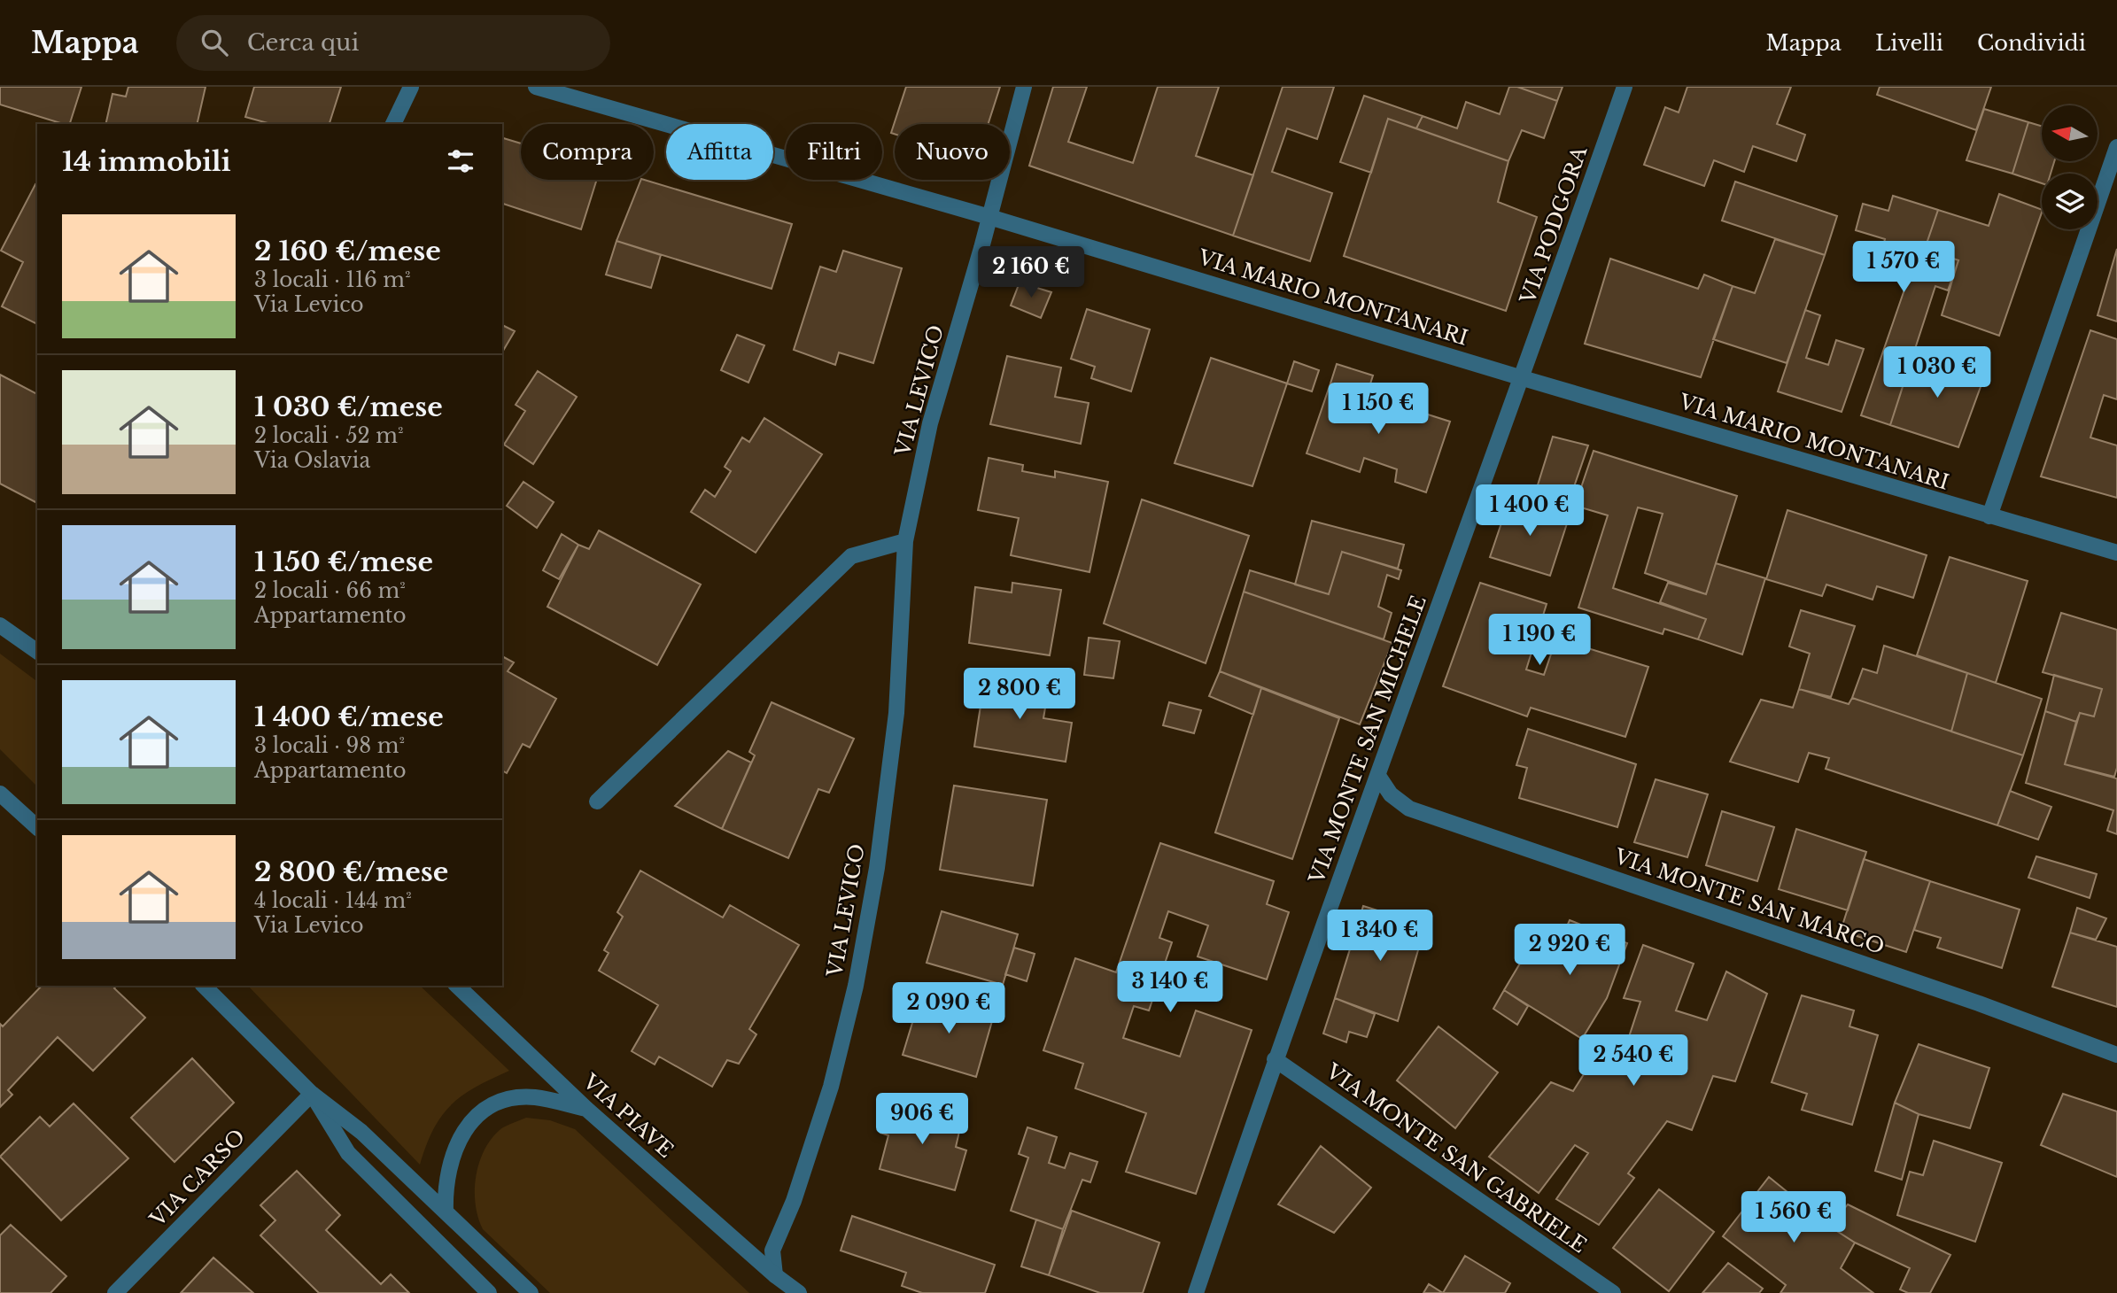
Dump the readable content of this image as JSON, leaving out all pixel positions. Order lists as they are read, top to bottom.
{
  "streets": {
    "street": [
      "VIA PODGORA",
      "VIA MARIO MONTANARI",
      "VIA LEVICO",
      "VIA MONTE SAN MICHELE",
      "VIA MONTE SAN MARCO",
      "VIA PIAVE",
      "VIA MONTE SAN GABRIELE",
      "VIA CARSO"
    ]
  },
  "crossings": [
    ["VIA PODGORA", "VIA MARIO MONTANARI"],
    ["VIA PODGORA", "VIA MONTE SAN MICHELE"],
    ["VIA MARIO MONTANARI", "VIA LEVICO"],
    ["VIA MARIO MONTANARI", "VIA MONTE SAN MICHELE"],
    ["VIA LEVICO", "VIA PIAVE"],
    ["VIA MONTE SAN MICHELE", "VIA MONTE SAN MARCO"],
    ["VIA MONTE SAN MICHELE", "VIA MONTE SAN GABRIELE"]
  ],
  "north": "left",
  "page": {
    "header": "Mappa",
    "search": "Cerca qui",
    "nav": ["Mappa", "Livelli", "Condividi"],
    "chip": [
      "Compra",
      "Affitta",
      "Filtri",
      "Nuovo"
    ],
    "heading": "14 immobili",
    "list": [
      {
        "name": "2 160 €/mese",
        "note": "3 locali · 116 m² · Via Levico"
      },
      {
        "name": "1 030 €/mese",
        "note": "2 locali · 52 m² · Via Oslavia"
      },
      {
        "name": "1 150 €/mese",
        "note": "2 locali · 66 m² · Appartamento"
      },
      {
        "name": "1 400 €/mese",
        "note": "3 locali · 98 m² · Appartamento"
      },
      {
        "name": "2 800 €/mese",
        "note": "4 locali · 144 m² · Via Levico"
      }
    ],
    "price": [
      "1 570 €",
      "2 160 €",
      "1 030 €",
      "1 150 €",
      "1 400 €",
      "1 190 €",
      "2 800 €",
      "1 340 €",
      "2 920 €",
      "3 140 €",
      "2 090 €",
      "2 540 €",
      "906 €",
      "1 560 €"
    ]
  }
}
